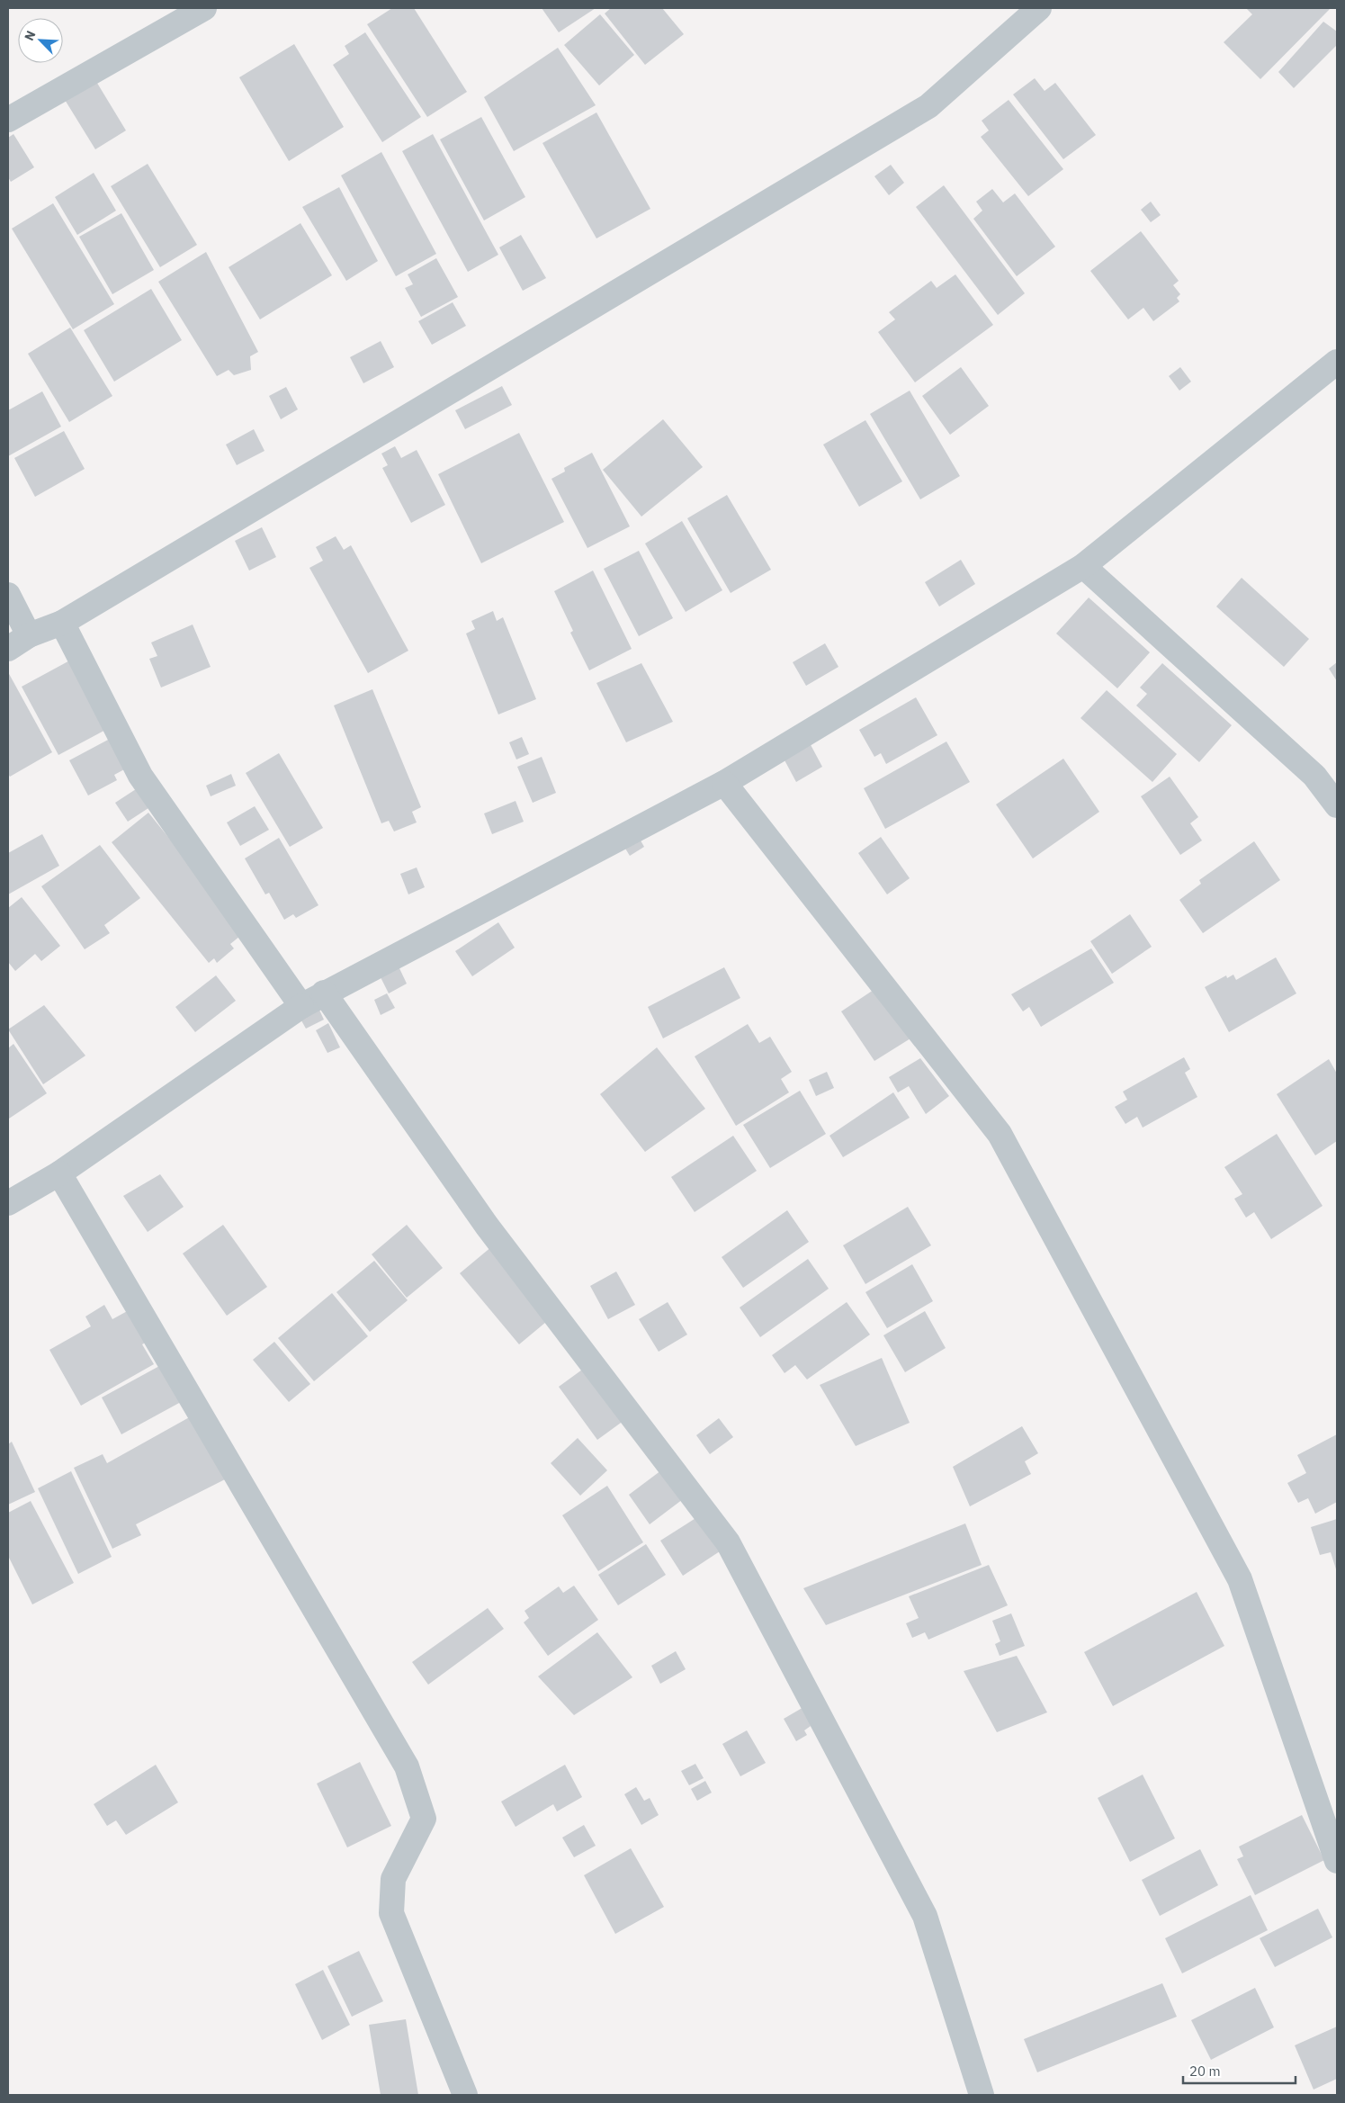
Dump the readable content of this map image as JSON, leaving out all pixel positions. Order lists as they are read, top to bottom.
{
  "scale_bar": "20 m",
  "north": "top left"
}
